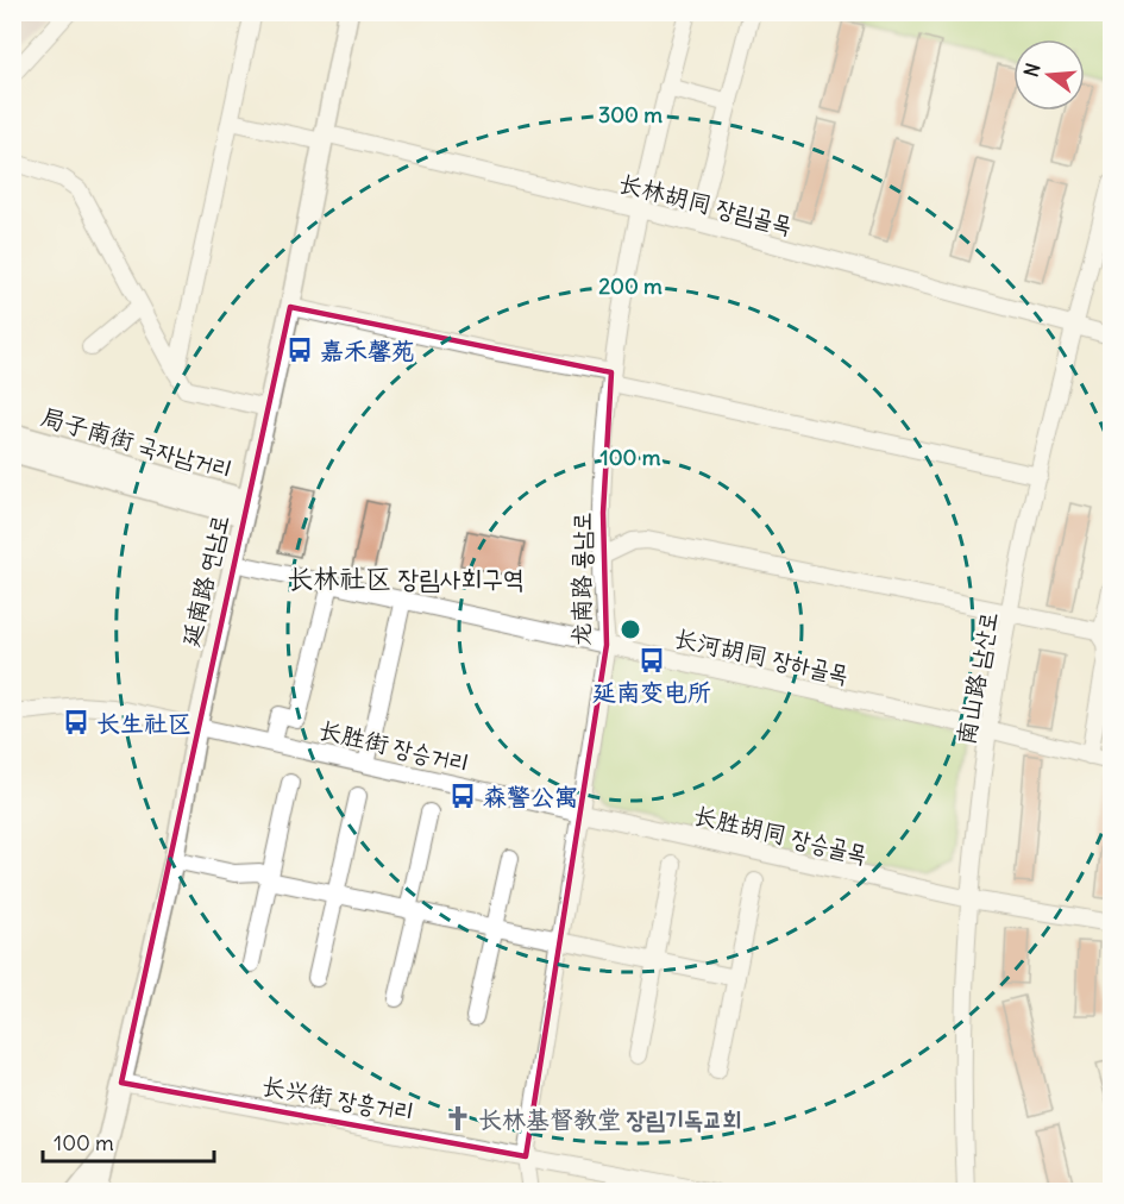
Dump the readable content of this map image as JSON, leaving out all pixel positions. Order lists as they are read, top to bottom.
{
  "streets": {
    "main road": ["局子南街 국자남거리", "延南路 연남로"],
    "street": [
      "长林胡同 장림골목",
      "龙南路 룡남로",
      "长河胡同 장하골목",
      "南山路 남산로",
      "长胜街 장승거리",
      "长胜胡同 장승골목",
      "长兴街 장흥거리"
    ]
  },
  "crossings": [
    ["长林胡同 장림골목", "龙南路 룡남로"],
    ["长林胡同 장림골목", "延南路 연남로"],
    ["长林胡同 장림골목", "南山路 남산로"],
    ["局子南街 국자남거리", "延南路 연남로"],
    ["龙南路 룡남로", "长河胡同 장하골목"],
    ["龙南路 룡남로", "长胜街 장승거리"],
    ["龙南路 룡남로", "长胜胡同 장승골목"],
    ["龙南路 룡남로", "长兴街 장흥거리"],
    ["延南路 연남로", "长河胡同 장하골목"],
    ["延南路 연남로", "长胜街 장승거리"],
    ["延南路 연남로", "长兴街 장흥거리"],
    ["长河胡同 장하골목", "南山路 남산로"],
    ["南山路 남산로", "长胜胡同 장승골목"],
    ["长胜街 장승거리", "长胜胡同 장승골목"]
  ],
  "districts": ["长林社区 장림사회구역"],
  "places": {
    "bus stop": [
      "嘉禾馨苑",
      "延南变电所",
      "长生社区",
      "森警公寓"
    ],
    "church": ["长林基督教堂 장림기독교회"]
  },
  "scale_bar": "100 m",
  "north": "left",
  "rings": ["300 m", "200 m", "100 m"]
}
